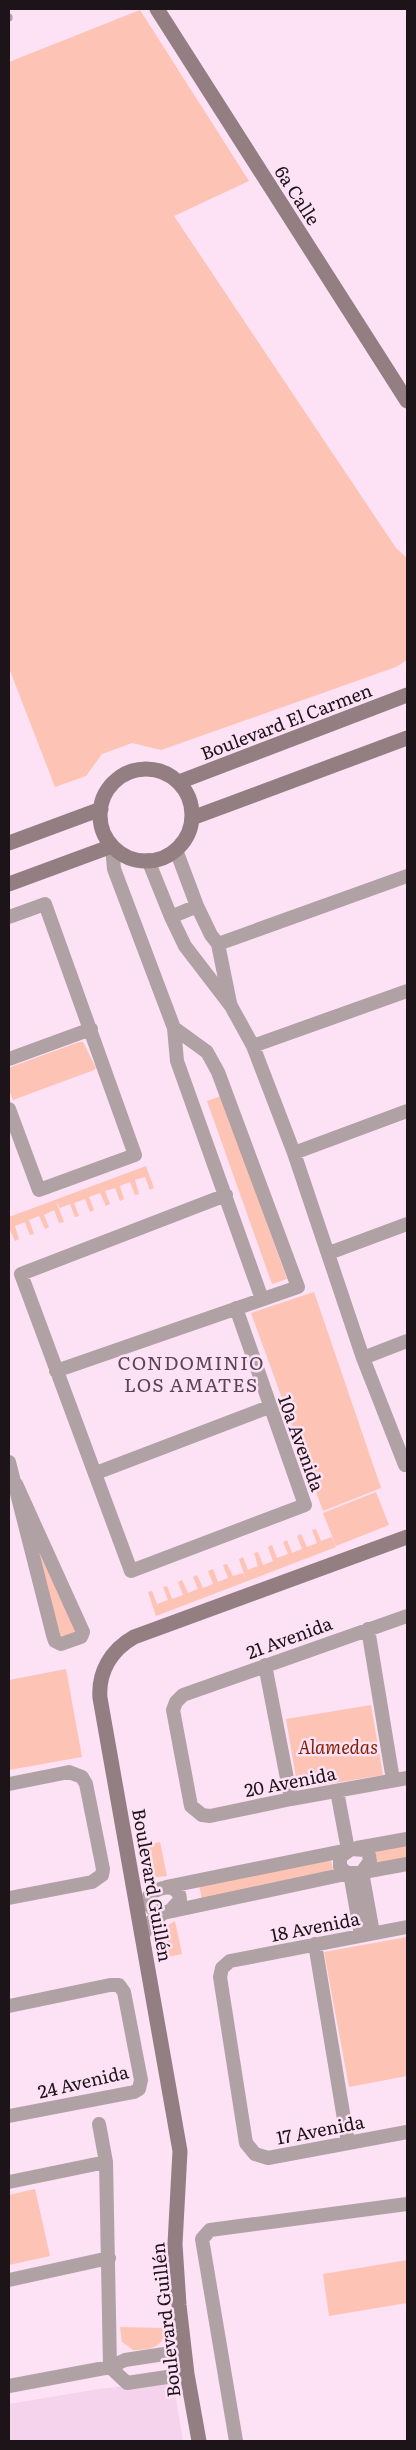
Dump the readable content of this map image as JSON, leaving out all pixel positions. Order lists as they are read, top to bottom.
{
  "streets": {
    "main road": ["6a Calle", "Boulevard El Carmen", "Boulevard Guillén"],
    "street": [
      "10a Avenida",
      "21 Avenida",
      "20 Avenida",
      "18 Avenida",
      "24 Avenida",
      "17 Avenida"
    ]
  },
  "crossings": [
    ["21 Avenida", "20 Avenida"],
    ["18 Avenida", "17 Avenida"]
  ],
  "districts": ["CONDOMINIO LOS AMATES"],
  "parks": ["Alamedas"]
}
